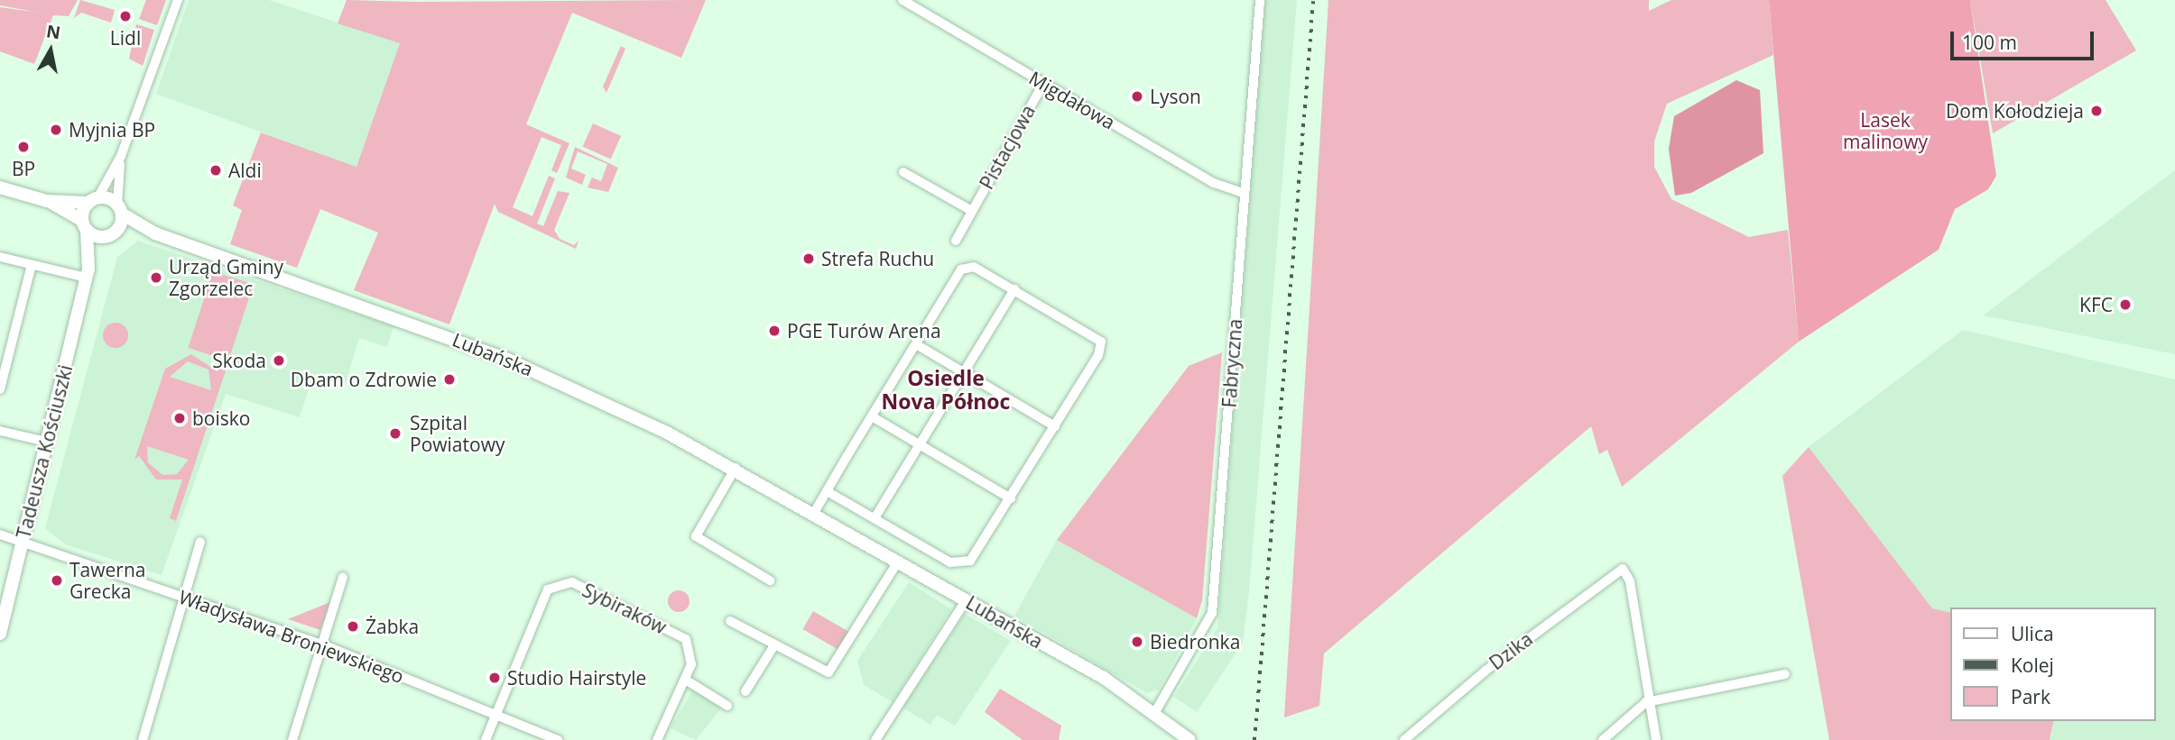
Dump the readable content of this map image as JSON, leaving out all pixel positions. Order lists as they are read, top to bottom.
{
  "streets": {
    "main road": ["Lubańska", "Tadeusza Kościuszki"],
    "street": [
      "Migdałowa",
      "Pistacjowa",
      "Fabryczna",
      "Sybiraków",
      "Władysława Broniewskiego",
      "Dzika"
    ]
  },
  "crossings": [
    ["Migdałowa", "Pistacjowa"],
    ["Migdałowa", "Fabryczna"],
    ["Lubańska", "Fabryczna"],
    ["Lubańska", "Tadeusza Kościuszki"],
    ["Tadeusza Kościuszki", "Władysława Broniewskiego"],
    ["Sybiraków", "Władysława Broniewskiego"]
  ],
  "districts": ["Osiedle Nova Północ"],
  "parks": ["Lasek malinowy"],
  "places": [
    "Lidl",
    "Lyson",
    "Dom Kołodzieja",
    "Myjnia BP",
    "BP",
    "Aldi",
    "Strefa Ruchu",
    "Urząd Gminy Zgorzelec",
    "KFC",
    "PGE Turów Arena",
    "Skoda",
    "Dbam o Zdrowie",
    "boisko",
    "Szpital Powiatowy",
    "Tawerna Grecka",
    "Żabka",
    "Biedronka",
    "Studio Hairstyle"
  ],
  "legend": ["Ulica", "Kolej", "Park"],
  "scale_bar": "100 m",
  "north": "top"
}
